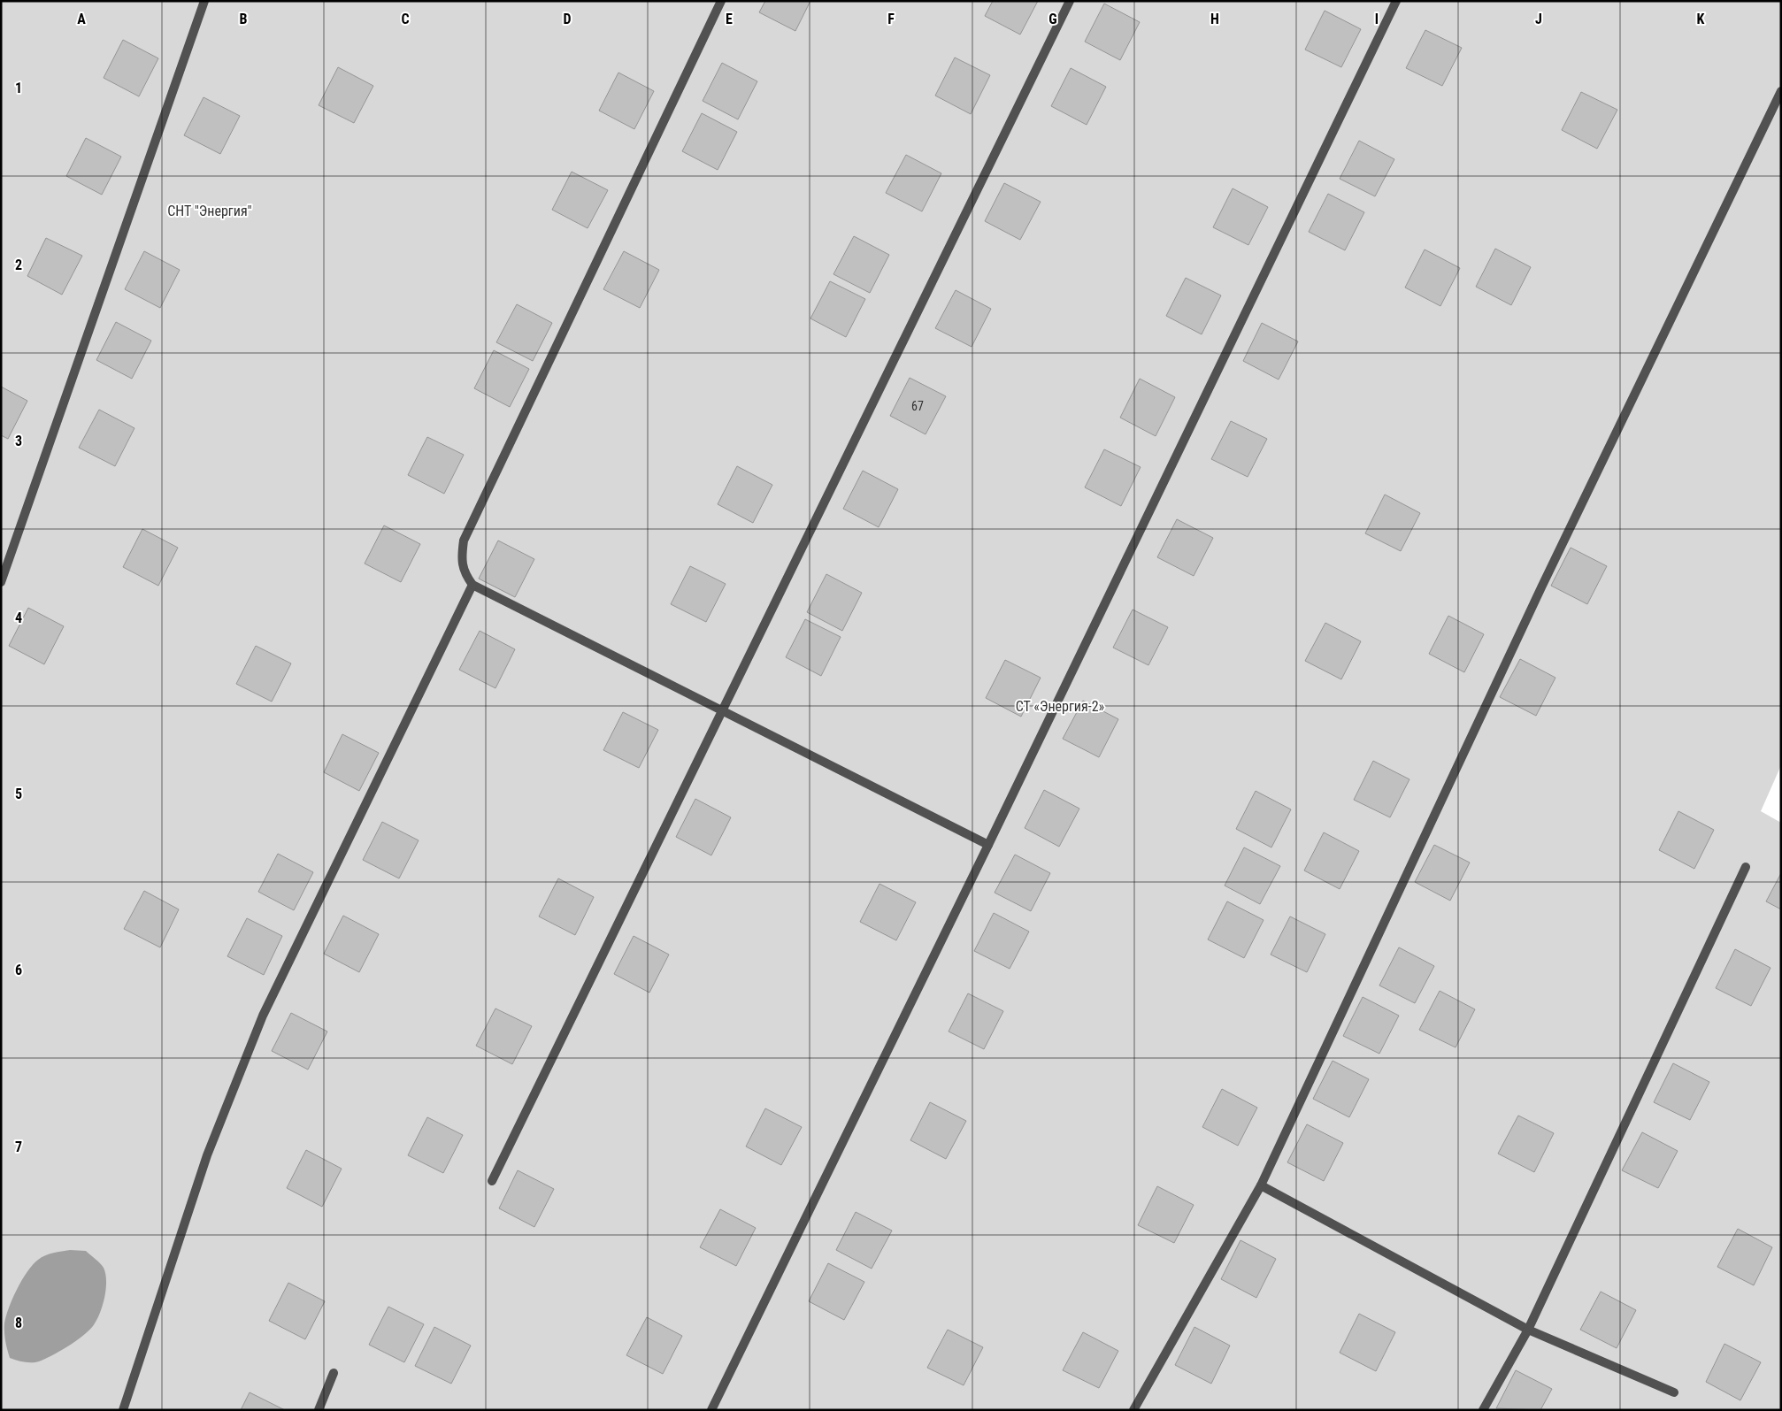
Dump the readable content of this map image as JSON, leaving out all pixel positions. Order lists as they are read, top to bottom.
{
  "parks": ["СНТ \"Энергия\"", "СТ «Энергия-2»"],
  "house_numbers": ["67"],
  "grid": {
    "columns": [
      "A",
      "B",
      "C",
      "D",
      "E",
      "F",
      "G",
      "H",
      "I",
      "J",
      "K"
    ],
    "rows": [
      "1",
      "2",
      "3",
      "4",
      "5",
      "6",
      "7",
      "8"
    ]
  }
}
